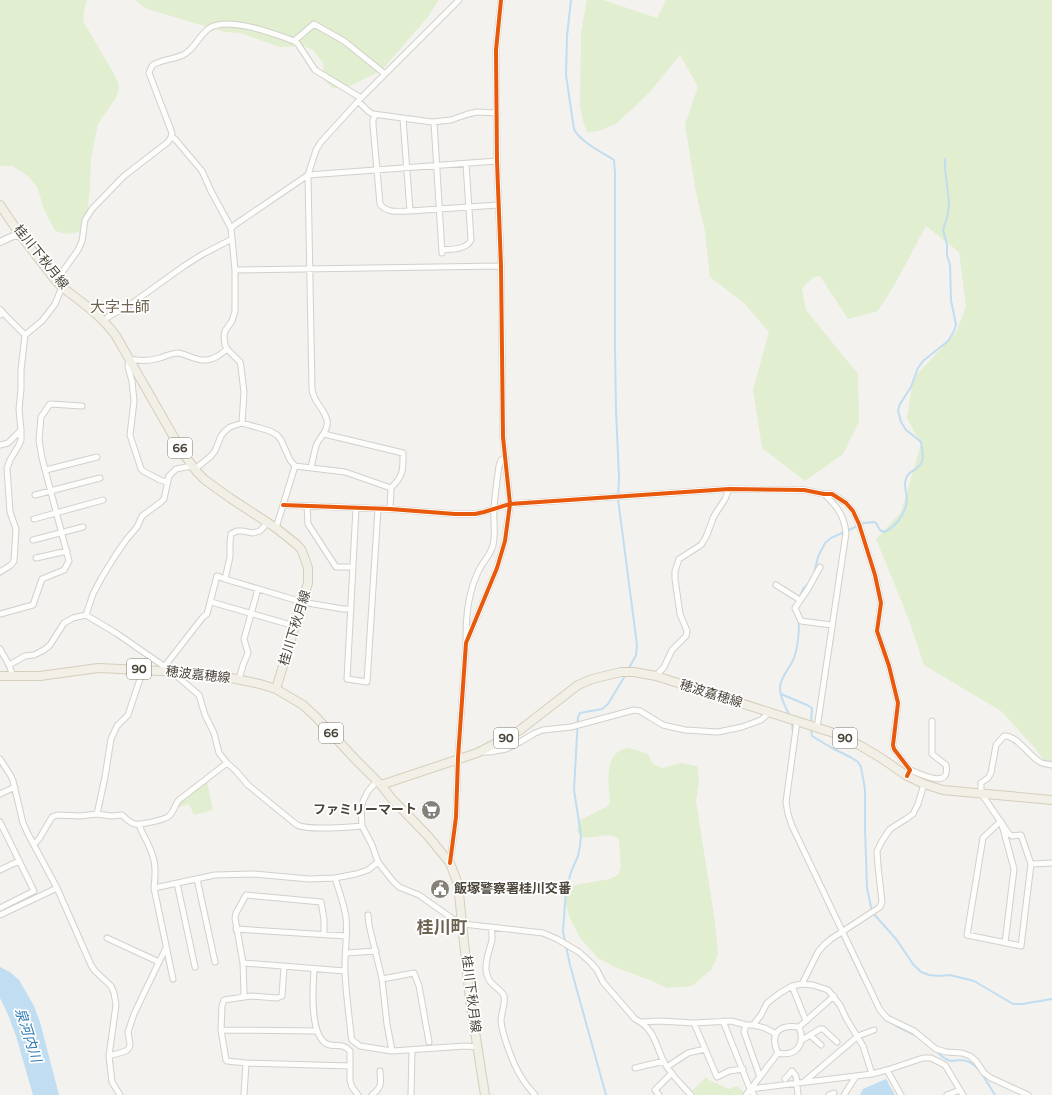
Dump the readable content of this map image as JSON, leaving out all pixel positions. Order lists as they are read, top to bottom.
{
  "streets": {
    "main road": [
      "桂川下秋月線",
      "66",
      "90",
      "穂波嘉穂線"
    ]
  },
  "crossings": [
    ["桂川下秋月線", "穂波嘉穂線"]
  ],
  "districts": ["大字土師", "桂川町"],
  "water": ["泉河内川"],
  "places": {
    "supermarket": ["ファミリーマート"],
    "public building": ["飯塚警察署桂川交番"]
  }
}
